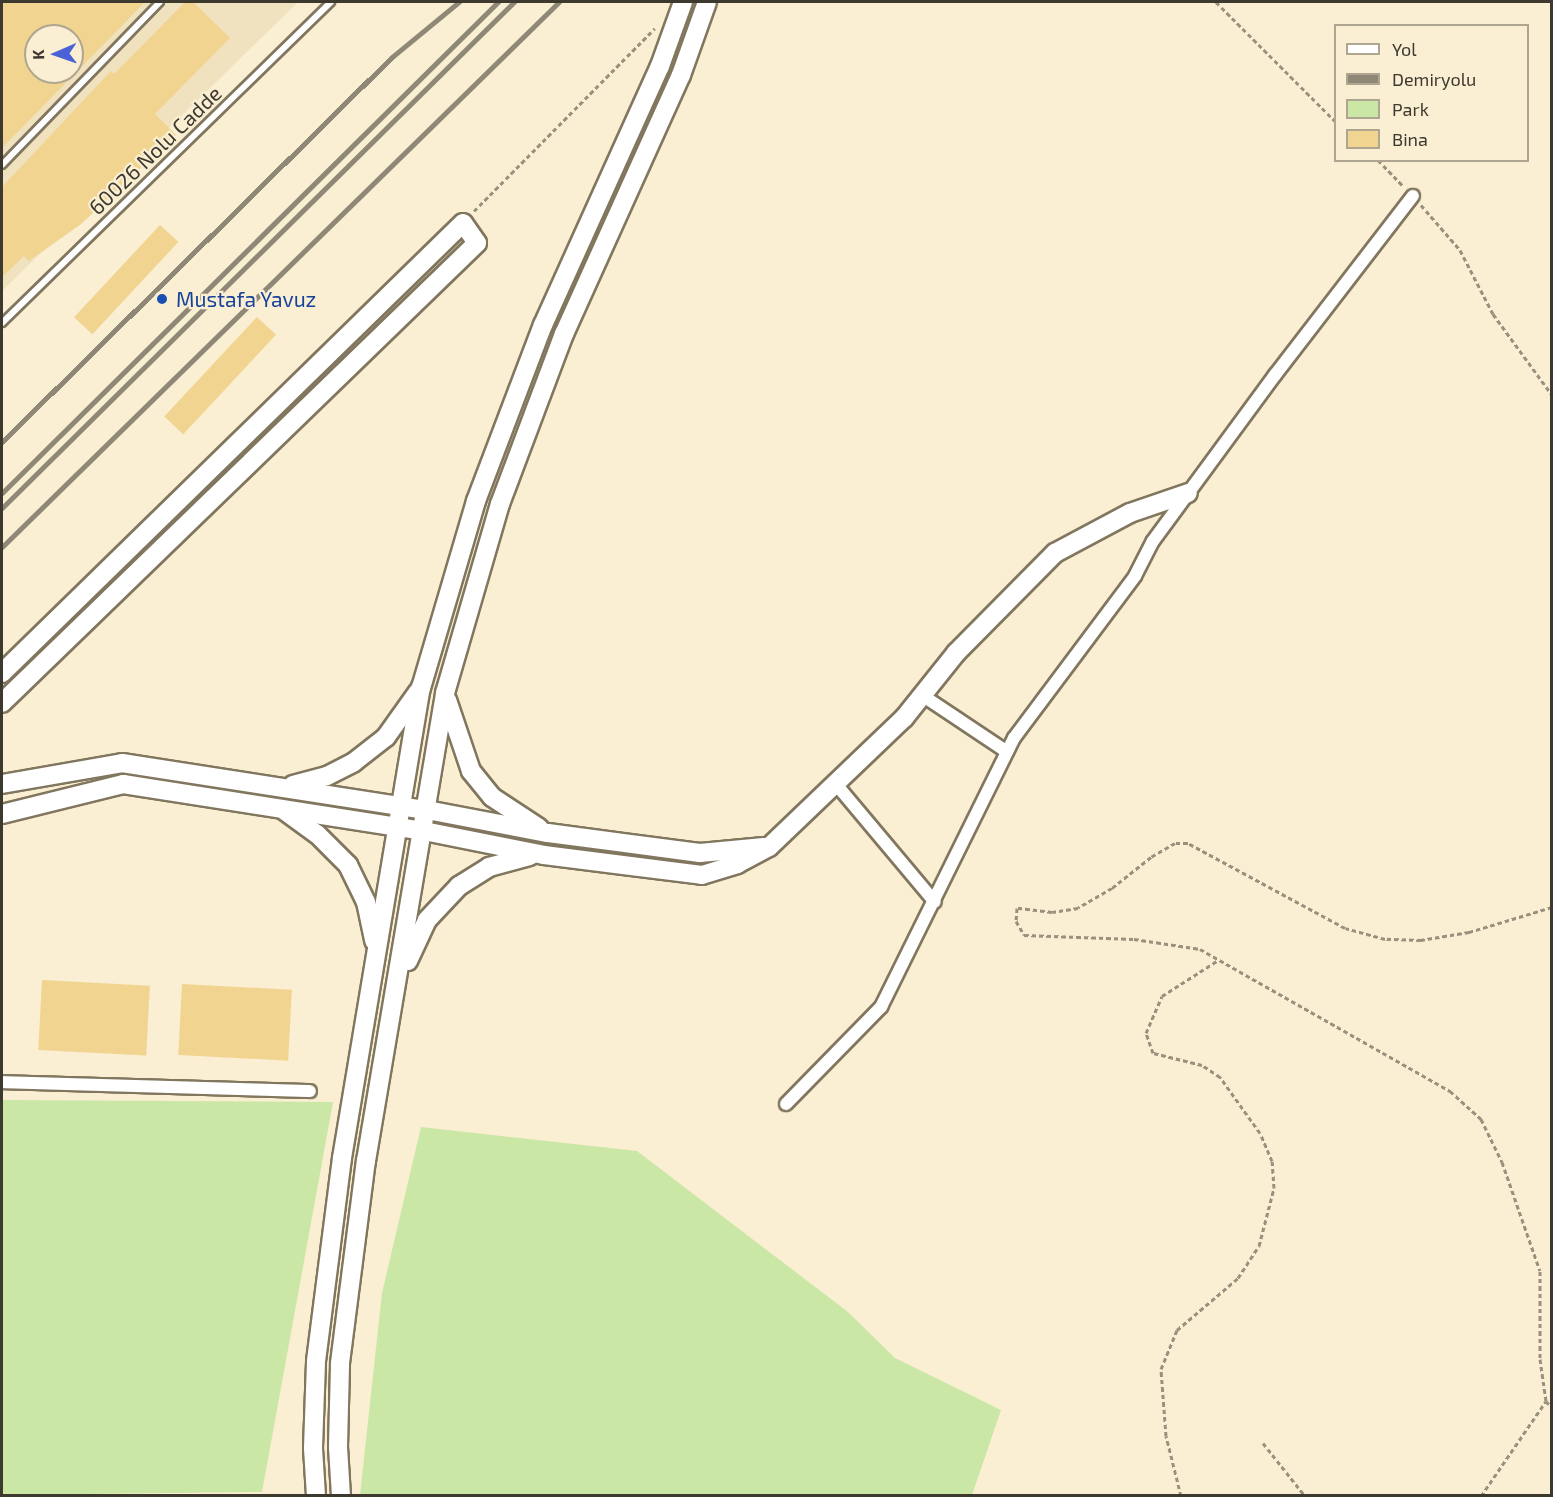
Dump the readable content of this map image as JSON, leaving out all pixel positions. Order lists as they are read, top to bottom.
{
  "streets": {
    "lane": ["60026 Nolu Cadde"]
  },
  "places": ["Mustafa Yavuz"],
  "legend": [
    "Yol",
    "Demiryolu",
    "Park",
    "Bina"
  ],
  "north": "left"
}
